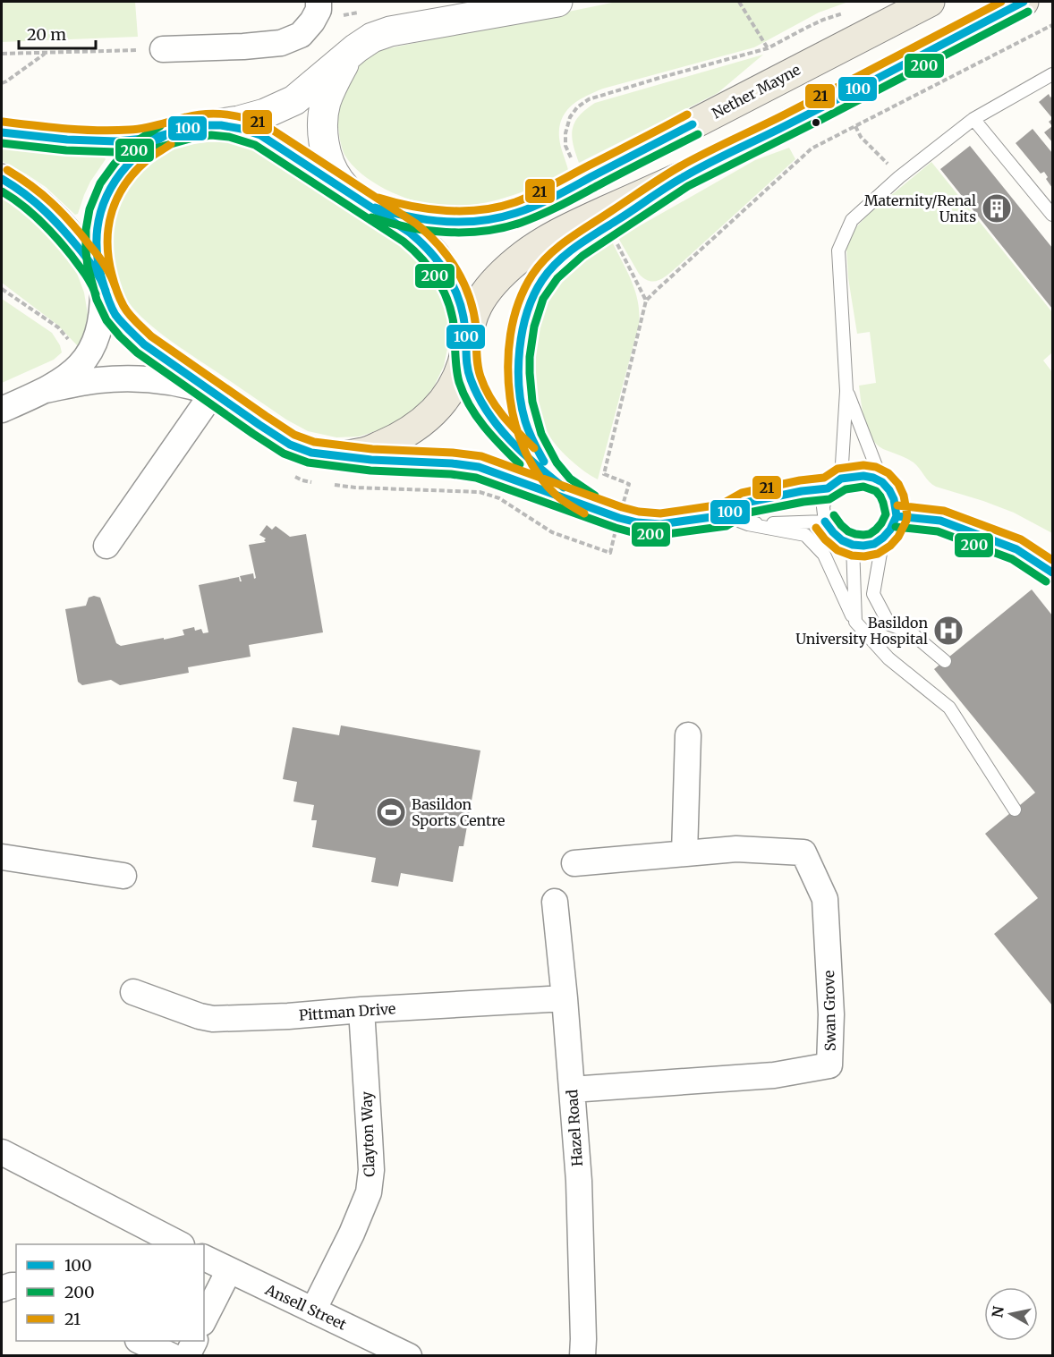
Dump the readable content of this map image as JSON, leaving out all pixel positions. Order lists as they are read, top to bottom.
{
  "streets": {
    "main road": ["Nether Mayne"],
    "street": [
      "Swan Grove",
      "Pittman Drive",
      "Hazel Road",
      "Clayton Way",
      "Ansell Street"
    ]
  },
  "crossings": [
    ["Swan Grove", "Hazel Road"],
    ["Pittman Drive", "Hazel Road"],
    ["Pittman Drive", "Clayton Way"],
    ["Clayton Way", "Ansell Street"]
  ],
  "places": {
    "building": ["Maternity/Renal Units"],
    "hospital": ["Basildon University Hospital"],
    "sports": ["Basildon Sports Centre"]
  },
  "lines": ["transit line 100", "transit line 21", "transit line 200"],
  "legend": ["100", "200", "21"],
  "scale_bar": "20 m",
  "north": "left"
}
